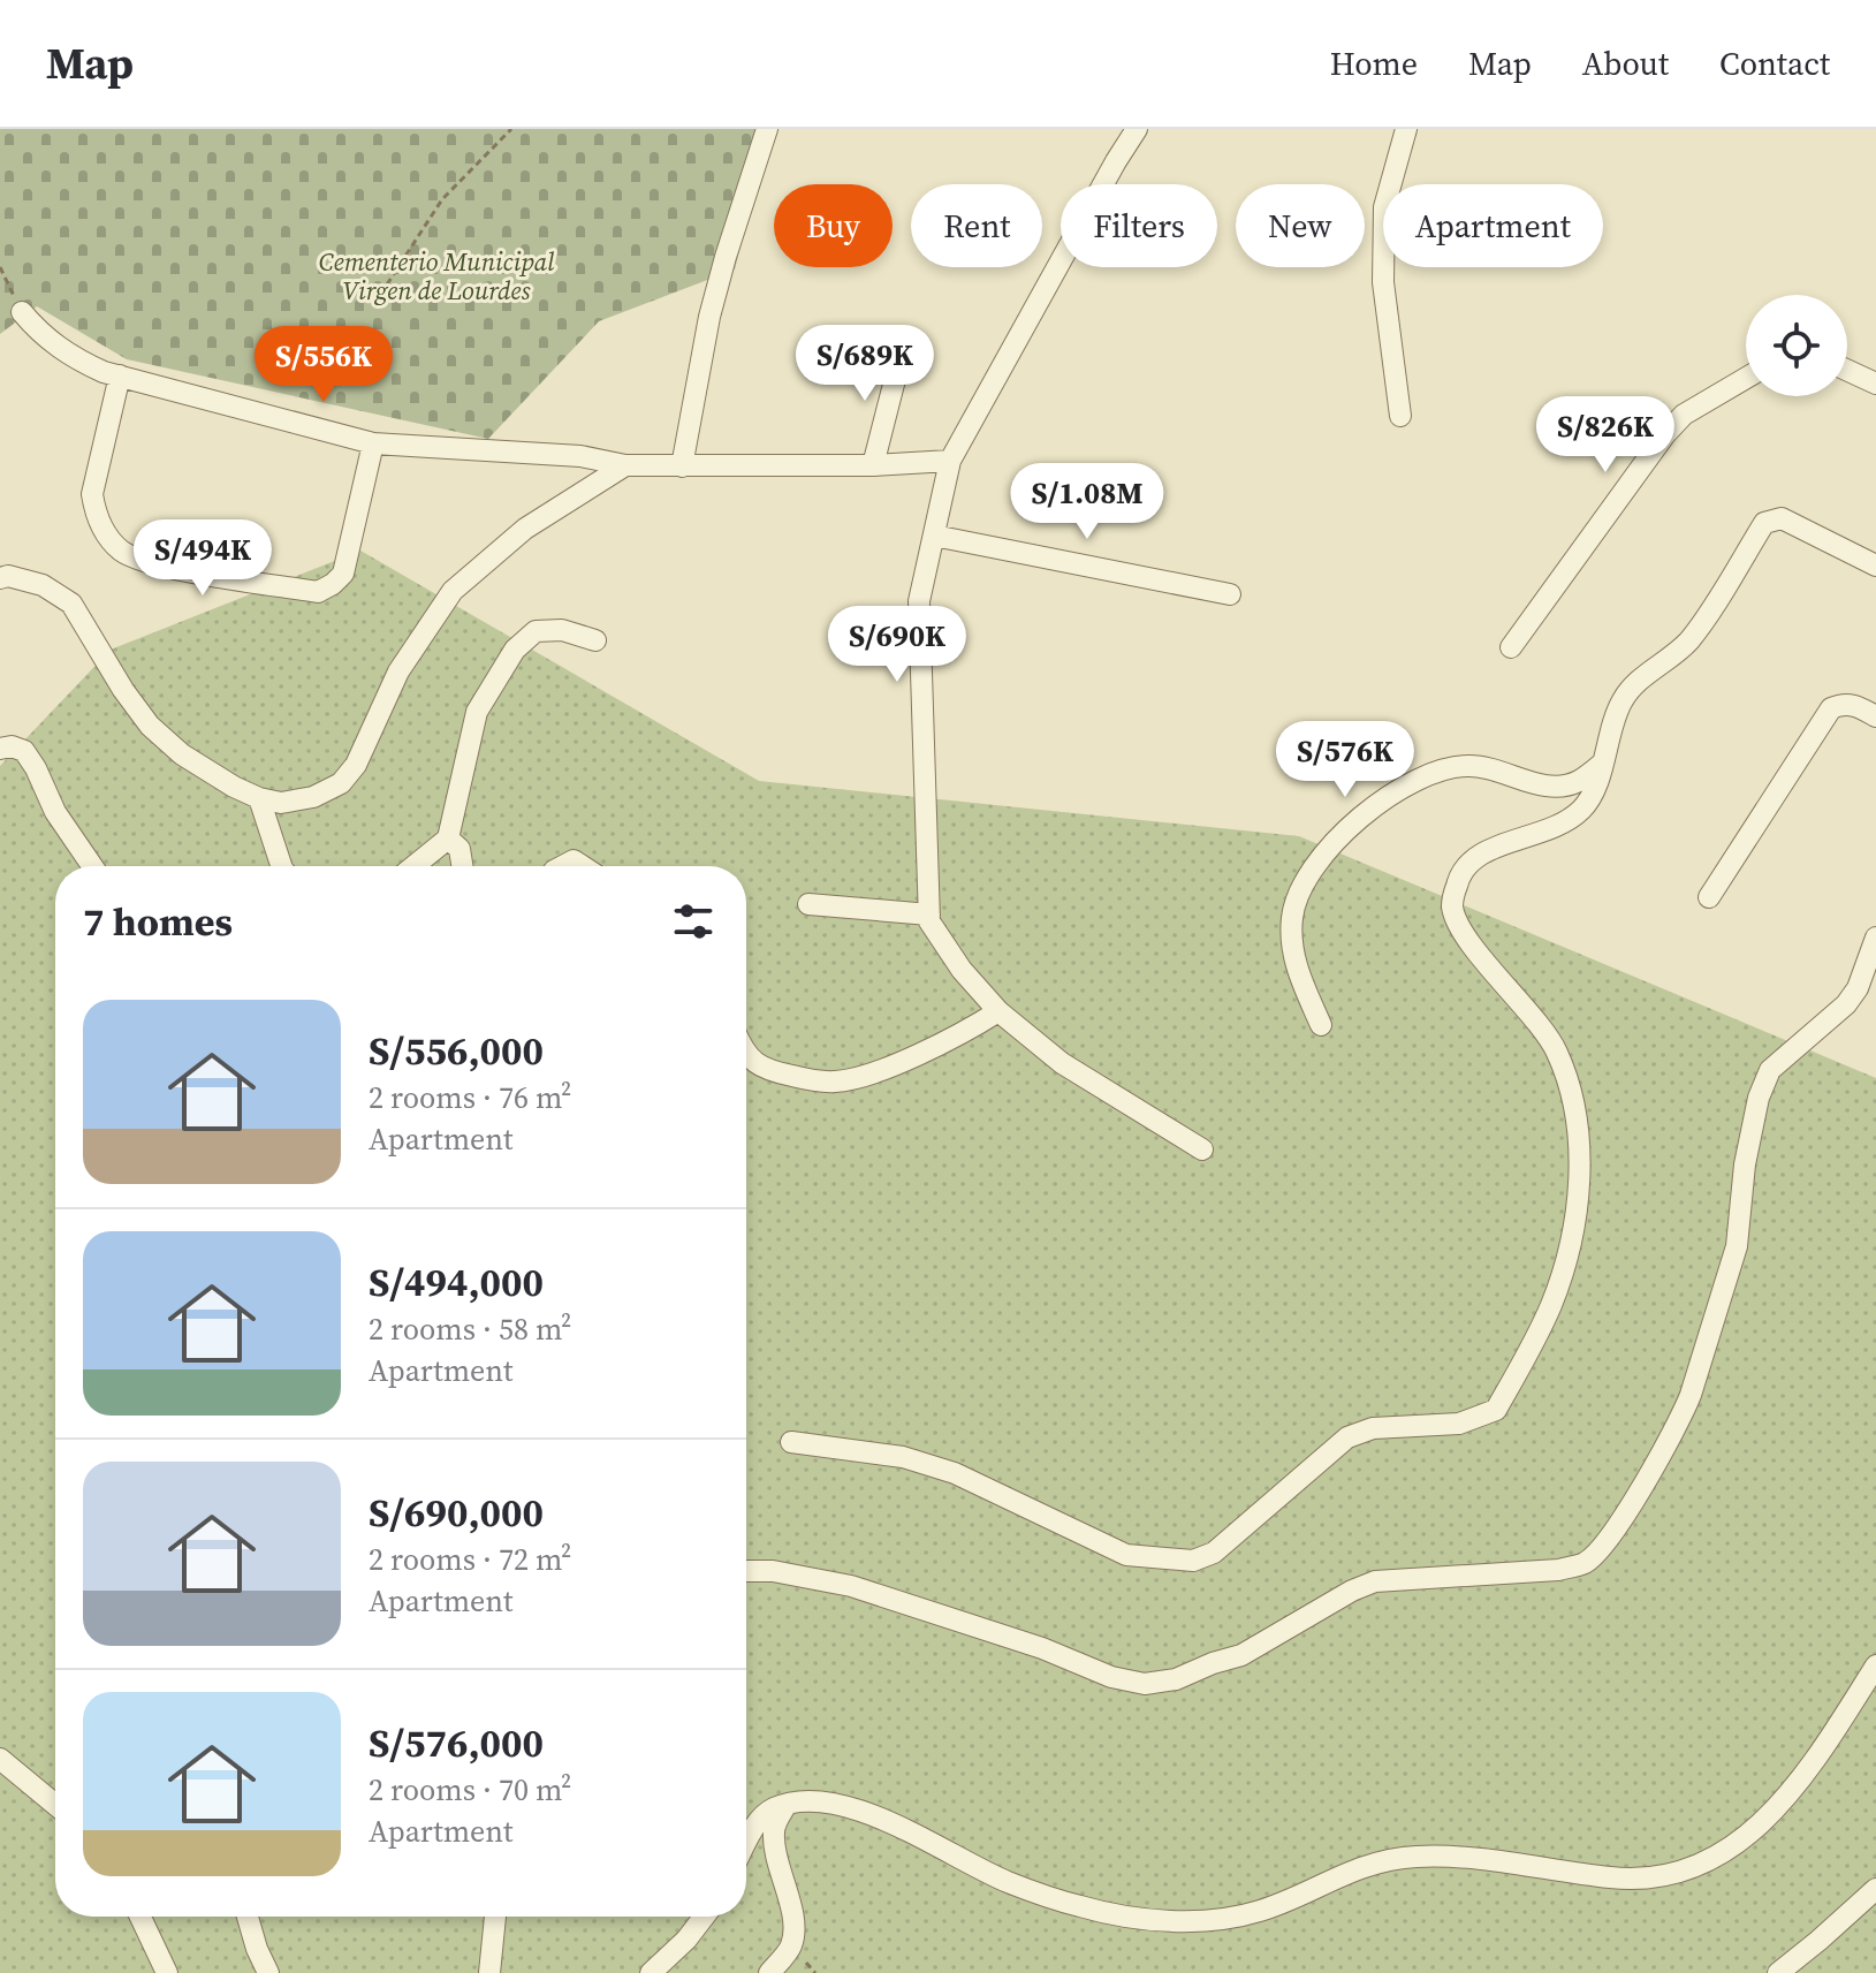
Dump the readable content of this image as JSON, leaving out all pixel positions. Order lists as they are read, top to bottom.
{
  "parks": ["Cementerio Municipal Virgen de Lourdes"],
  "page": {
    "header": "Map",
    "nav": [
      "Home",
      "Map",
      "About",
      "Contact"
    ],
    "chip": [
      "Buy",
      "Rent",
      "Filters",
      "New",
      "Apartment"
    ],
    "price": [
      "S/689K",
      "S/556K",
      "S/826K",
      "S/1.08M",
      "S/494K",
      "S/690K",
      "S/576K"
    ],
    "heading": "7 homes",
    "list": [
      {
        "name": "S/556,000",
        "note": "2 rooms · 76 m² · Apartment"
      },
      {
        "name": "S/494,000",
        "note": "2 rooms · 58 m² · Apartment"
      },
      {
        "name": "S/690,000",
        "note": "2 rooms · 72 m² · Apartment"
      },
      {
        "name": "S/576,000",
        "note": "2 rooms · 70 m² · Apartment"
      }
    ]
  }
}
